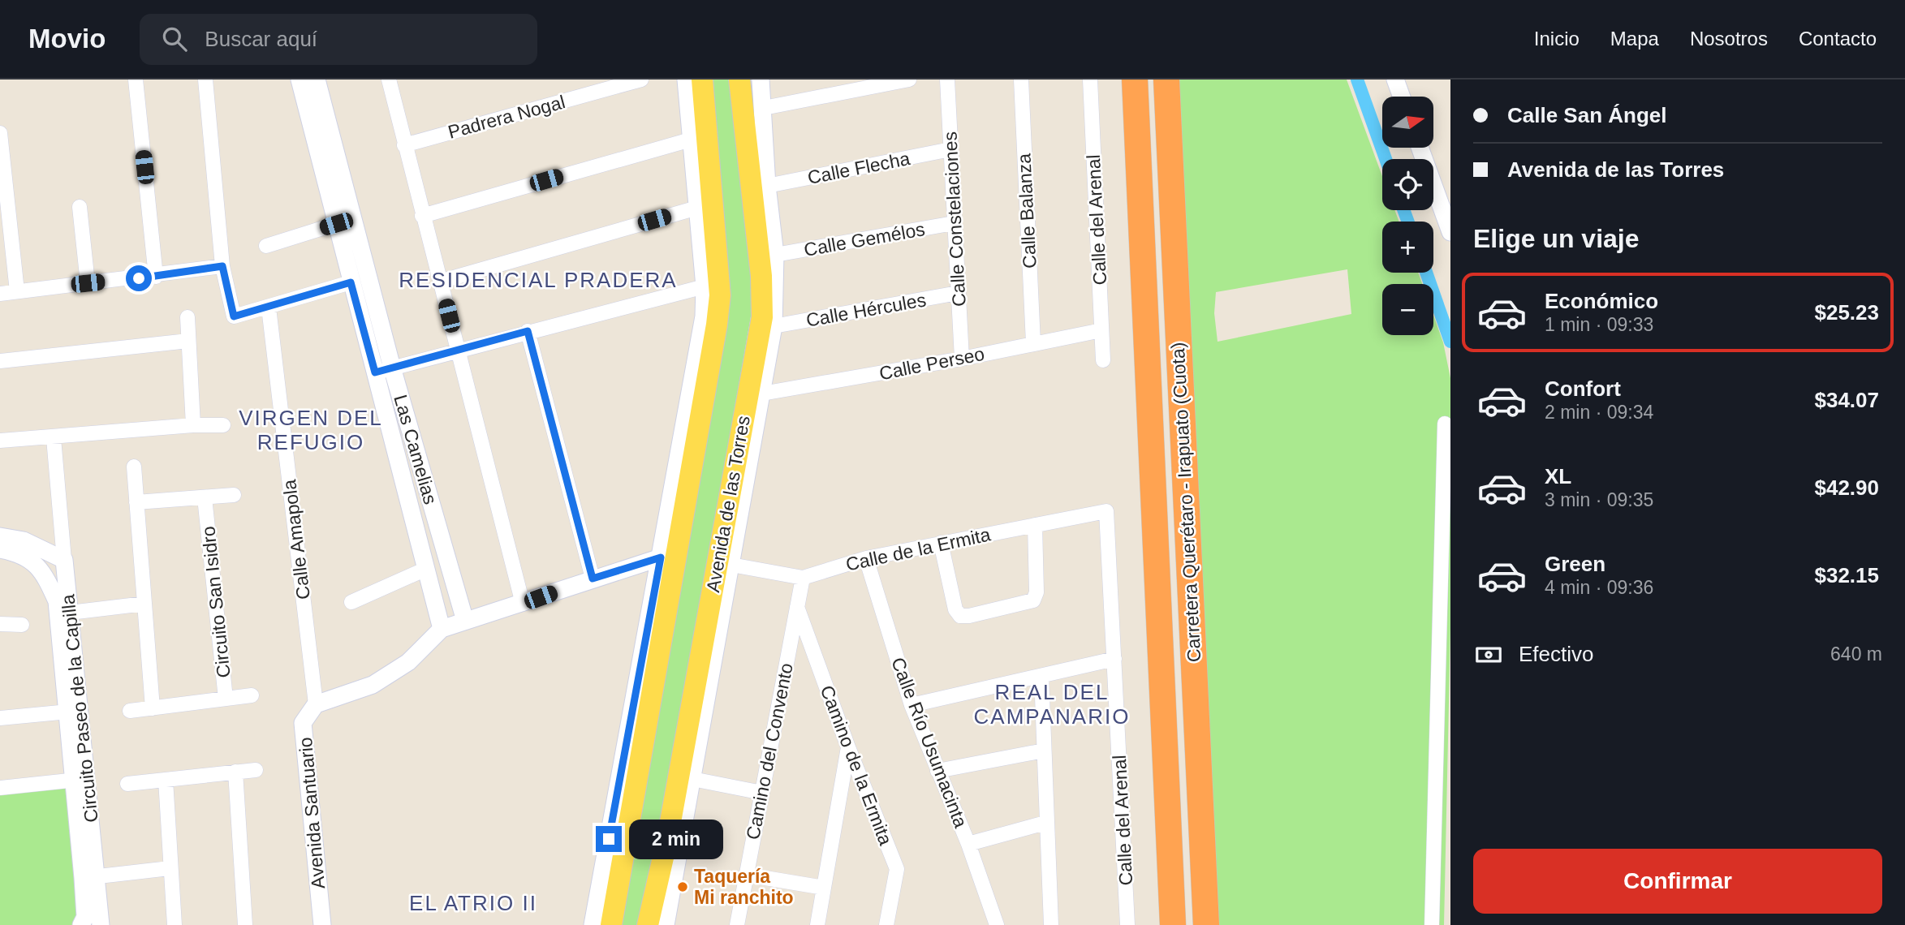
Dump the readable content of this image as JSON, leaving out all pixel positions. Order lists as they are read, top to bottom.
{
  "streets": {
    "highway": ["Carretera Querétaro - Irapuato (Cuota)"],
    "main road": ["Avenida de las Torres"],
    "street": [
      "Padrera Nogal",
      "Calle Flecha",
      "Calle Balanza",
      "Calle Constelaciones",
      "Calle del Arenal",
      "Calle Gemélos",
      "Calle Hércules",
      "Calle Perseo",
      "Las Camelias",
      "Calle Amapola",
      "Calle de la Ermita",
      "Circuito San Isidro",
      "Circuito Paseo de la Capilla",
      "Calle Río Usumacinta",
      "Camino del Convento",
      "Camino de la Ermita",
      "Avenida Santuario"
    ]
  },
  "crossings": [
    ["Calle Flecha", "Calle Constelaciones"],
    ["Calle Flecha", "Avenida de las Torres"],
    ["Calle Balanza", "Calle Perseo"],
    ["Calle Constelaciones", "Calle Gemélos"],
    ["Calle Constelaciones", "Calle Hércules"],
    ["Calle Constelaciones", "Calle Perseo"],
    ["Calle del Arenal", "Calle Perseo"],
    ["Calle del Arenal", "Calle de la Ermita"],
    ["Calle Gemélos", "Avenida de las Torres"],
    ["Calle Hércules", "Avenida de las Torres"],
    ["Calle Perseo", "Avenida de las Torres"],
    ["Avenida de las Torres", "Calle de la Ermita"],
    ["Calle Amapola", "Avenida Santuario"],
    ["Calle de la Ermita", "Calle Río Usumacinta"],
    ["Calle de la Ermita", "Camino del Convento"],
    ["Camino del Convento", "Camino de la Ermita"]
  ],
  "districts": [
    "RESIDENCIAL PRADERA",
    "VIRGEN DEL REFUGIO",
    "REAL DEL CAMPANARIO",
    "EL ATRIO II"
  ],
  "places": ["Taquería Mi ranchito"],
  "north": "right",
  "page": {
    "header": "Movio",
    "search": "Buscar aquí",
    "nav": [
      "Inicio",
      "Mapa",
      "Nosotros",
      "Contacto"
    ],
    "banner": ["Calle San Ángel", "Avenida de las Torres"],
    "map_buttons": ["+", "−"],
    "heading": "Elige un viaje",
    "list": [
      {
        "name": "Económico",
        "note": "1 min · 09:33",
        "value": "$25.23"
      },
      {
        "name": "Confort",
        "note": "2 min · 09:34",
        "value": "$34.07"
      },
      {
        "name": "XL",
        "note": "3 min · 09:35",
        "value": "$42.90"
      },
      {
        "name": "Green",
        "note": "4 min · 09:36",
        "value": "$32.15"
      }
    ],
    "pay": ["Efectivo", "640 m"],
    "bubble": "2 min",
    "buttons": "Confirmar"
  }
}
